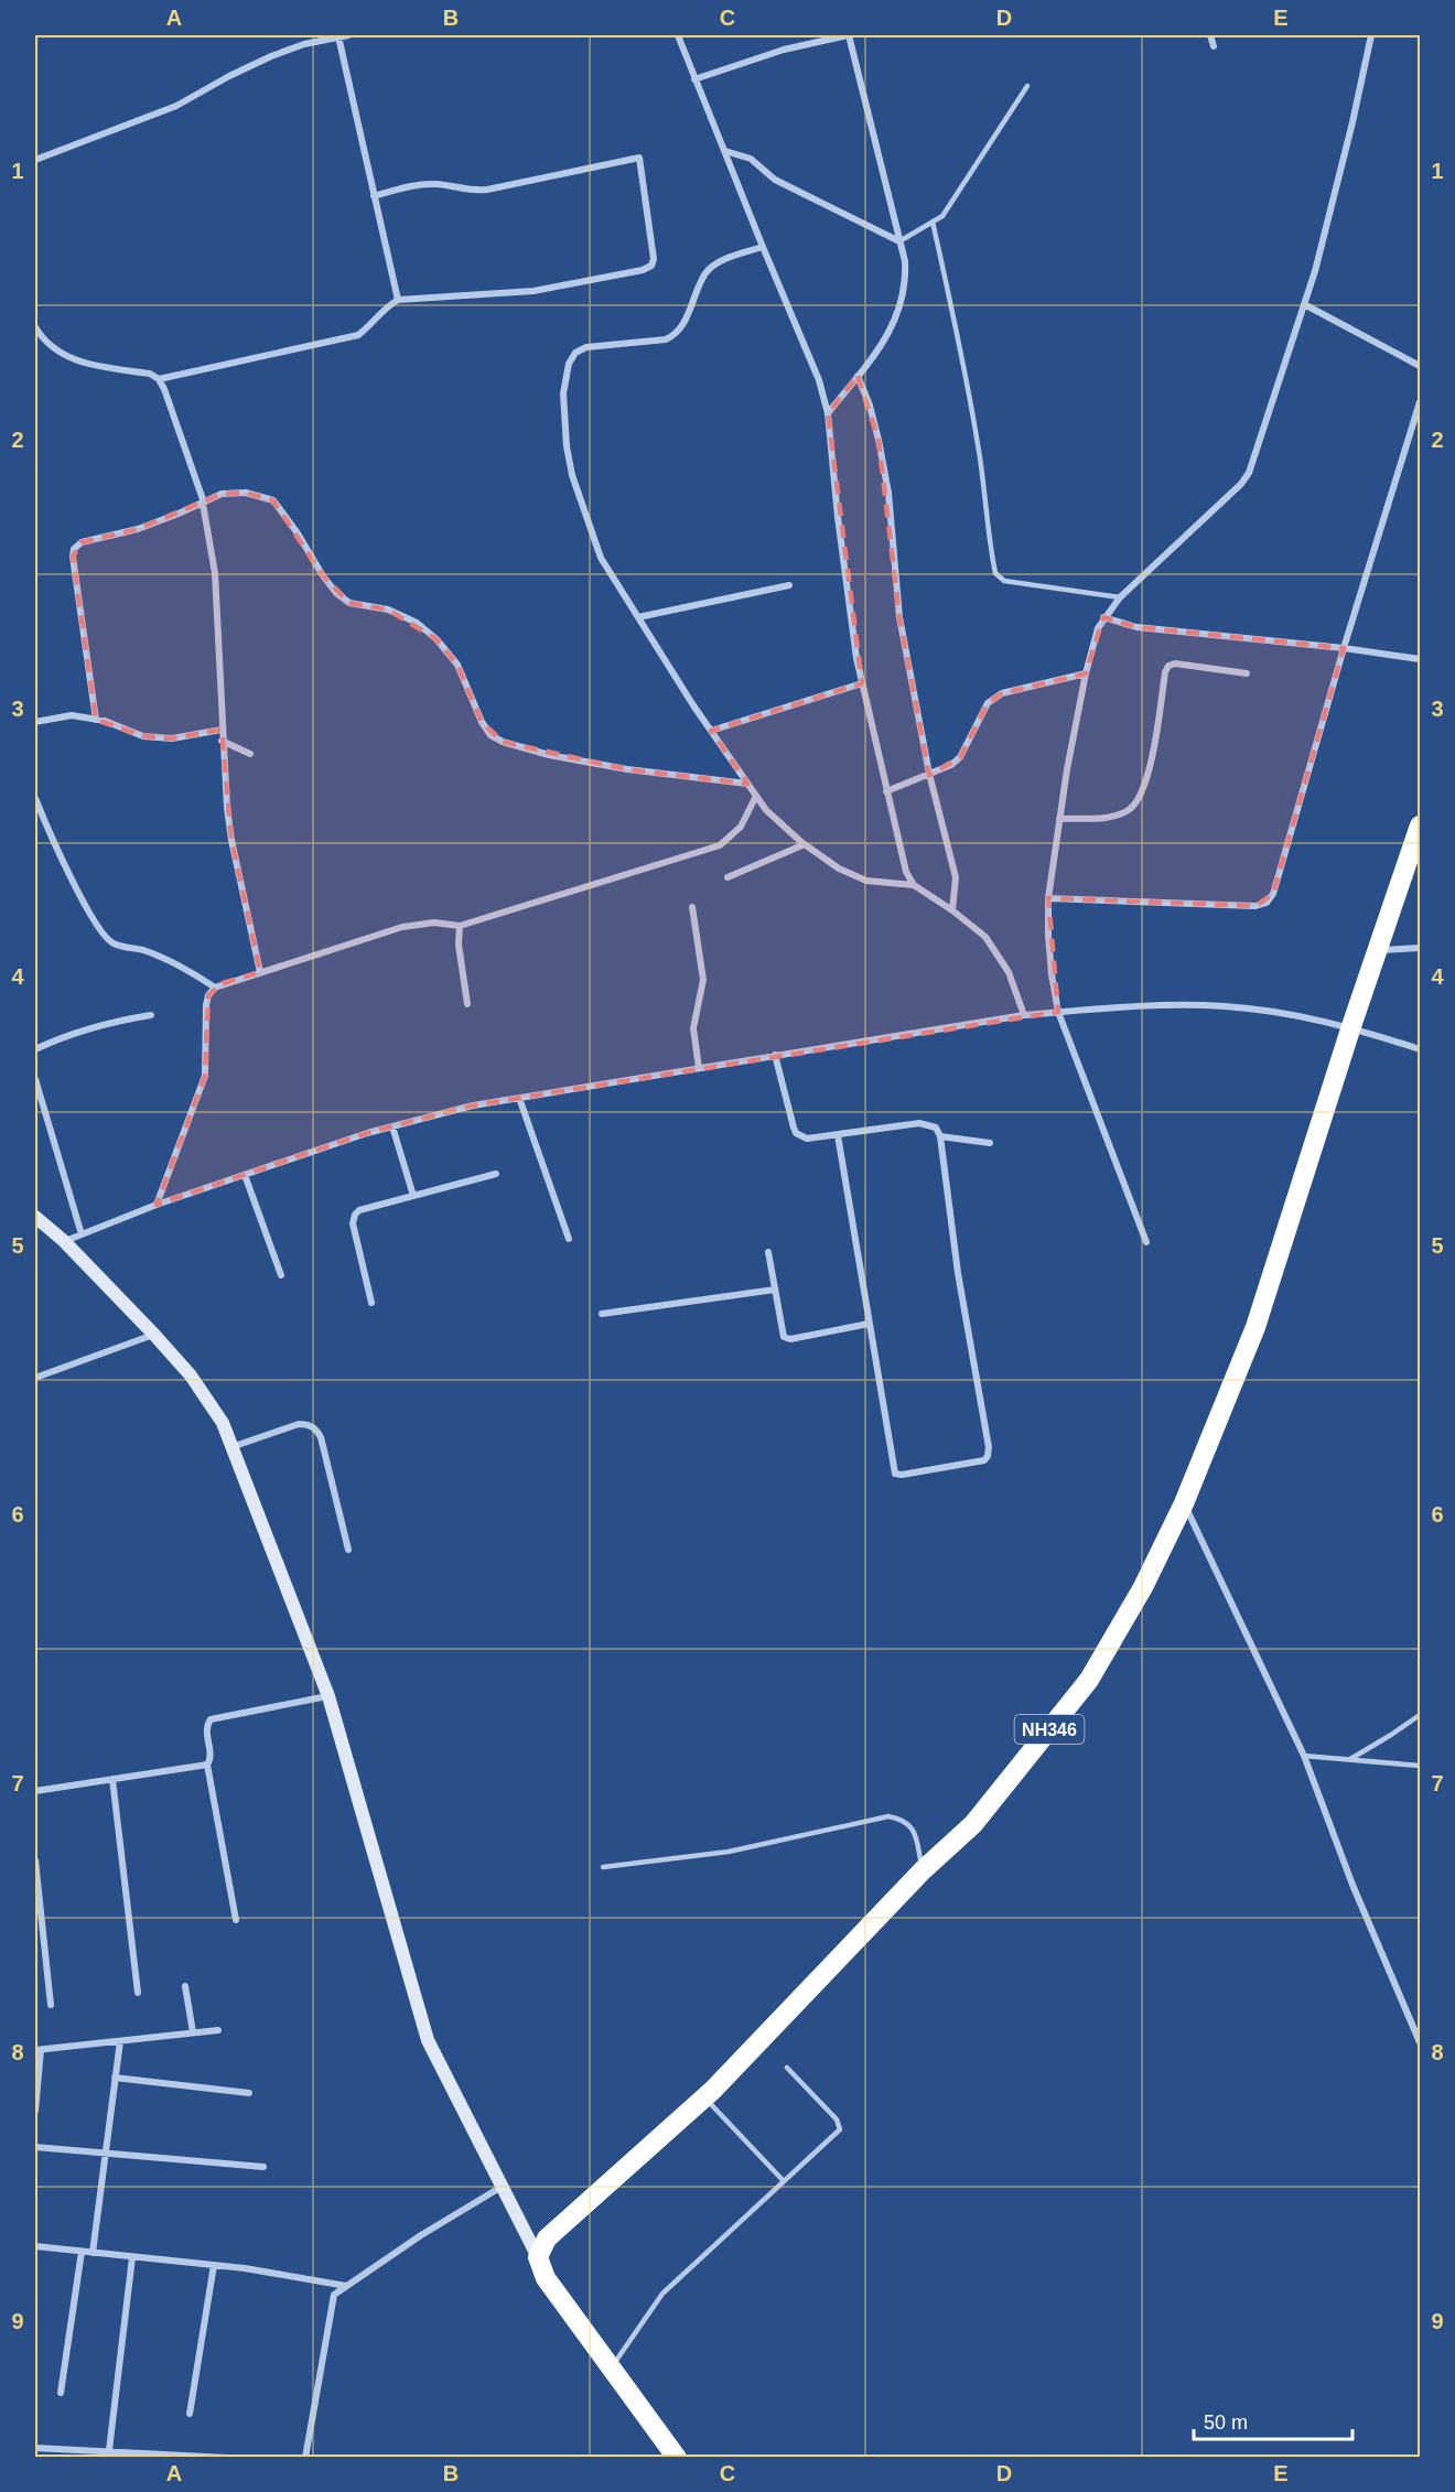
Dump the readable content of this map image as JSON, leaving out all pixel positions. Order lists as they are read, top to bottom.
{
  "streets": {
    "highway": ["NH346"]
  },
  "scale_bar": "50 m",
  "grid": {
    "columns": [
      "A",
      "B",
      "C",
      "D",
      "E"
    ],
    "rows": [
      "1",
      "2",
      "3",
      "4",
      "5",
      "6",
      "7",
      "8",
      "9"
    ]
  }
}
